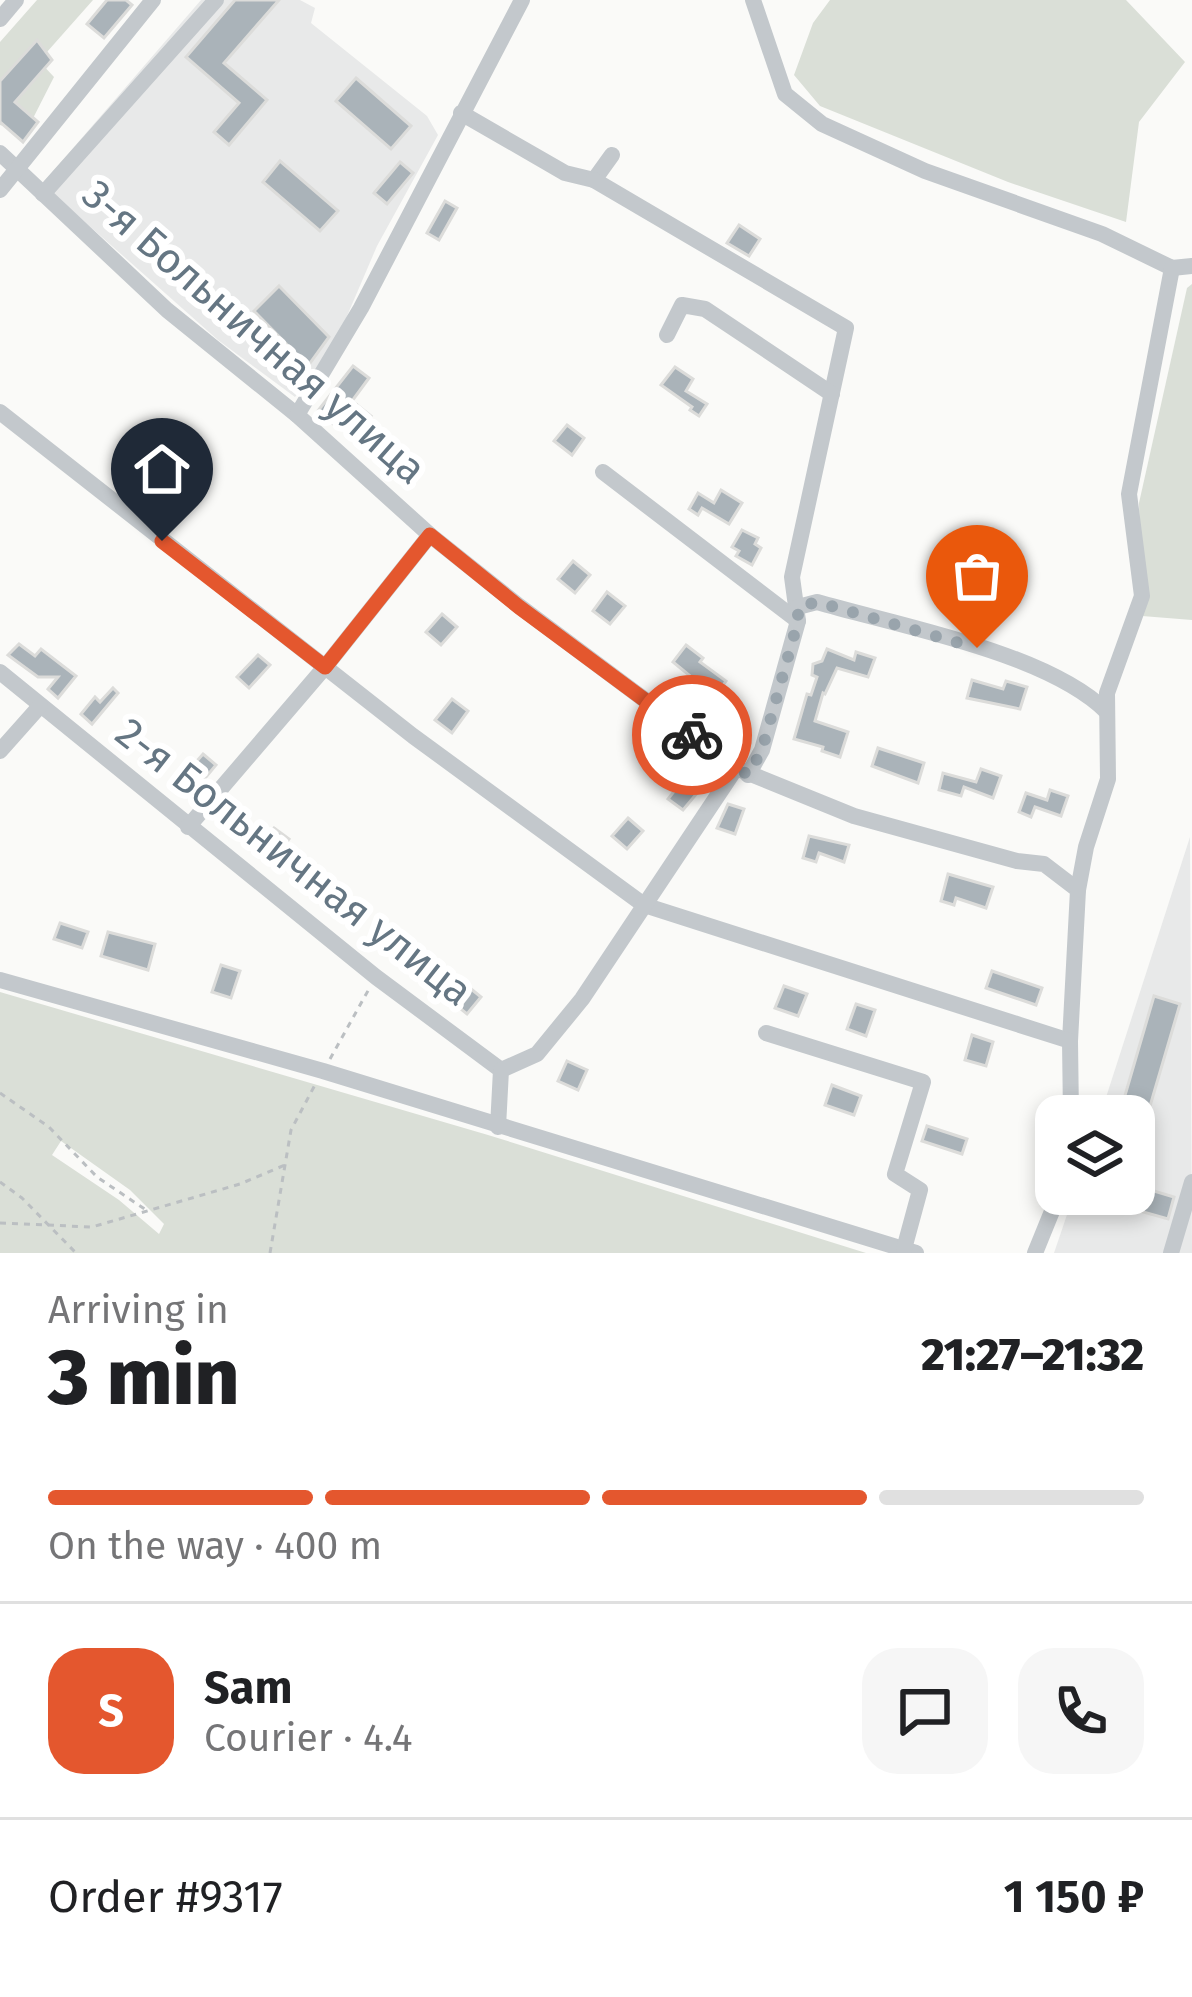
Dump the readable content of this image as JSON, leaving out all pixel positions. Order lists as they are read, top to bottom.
{
  "streets": {
    "street": ["3-я Больничная улица", "2-я Больничная улица"]
  },
  "page": {
    "heading": ["3 min", "Arriving in", "21:27–21:32"],
    "panel": [
      "Sam",
      "Courier · 4.4",
      "Order #9317",
      "1 150 ₽"
    ],
    "bar": "On the way · 400 m",
    "round": "S"
  }
}
